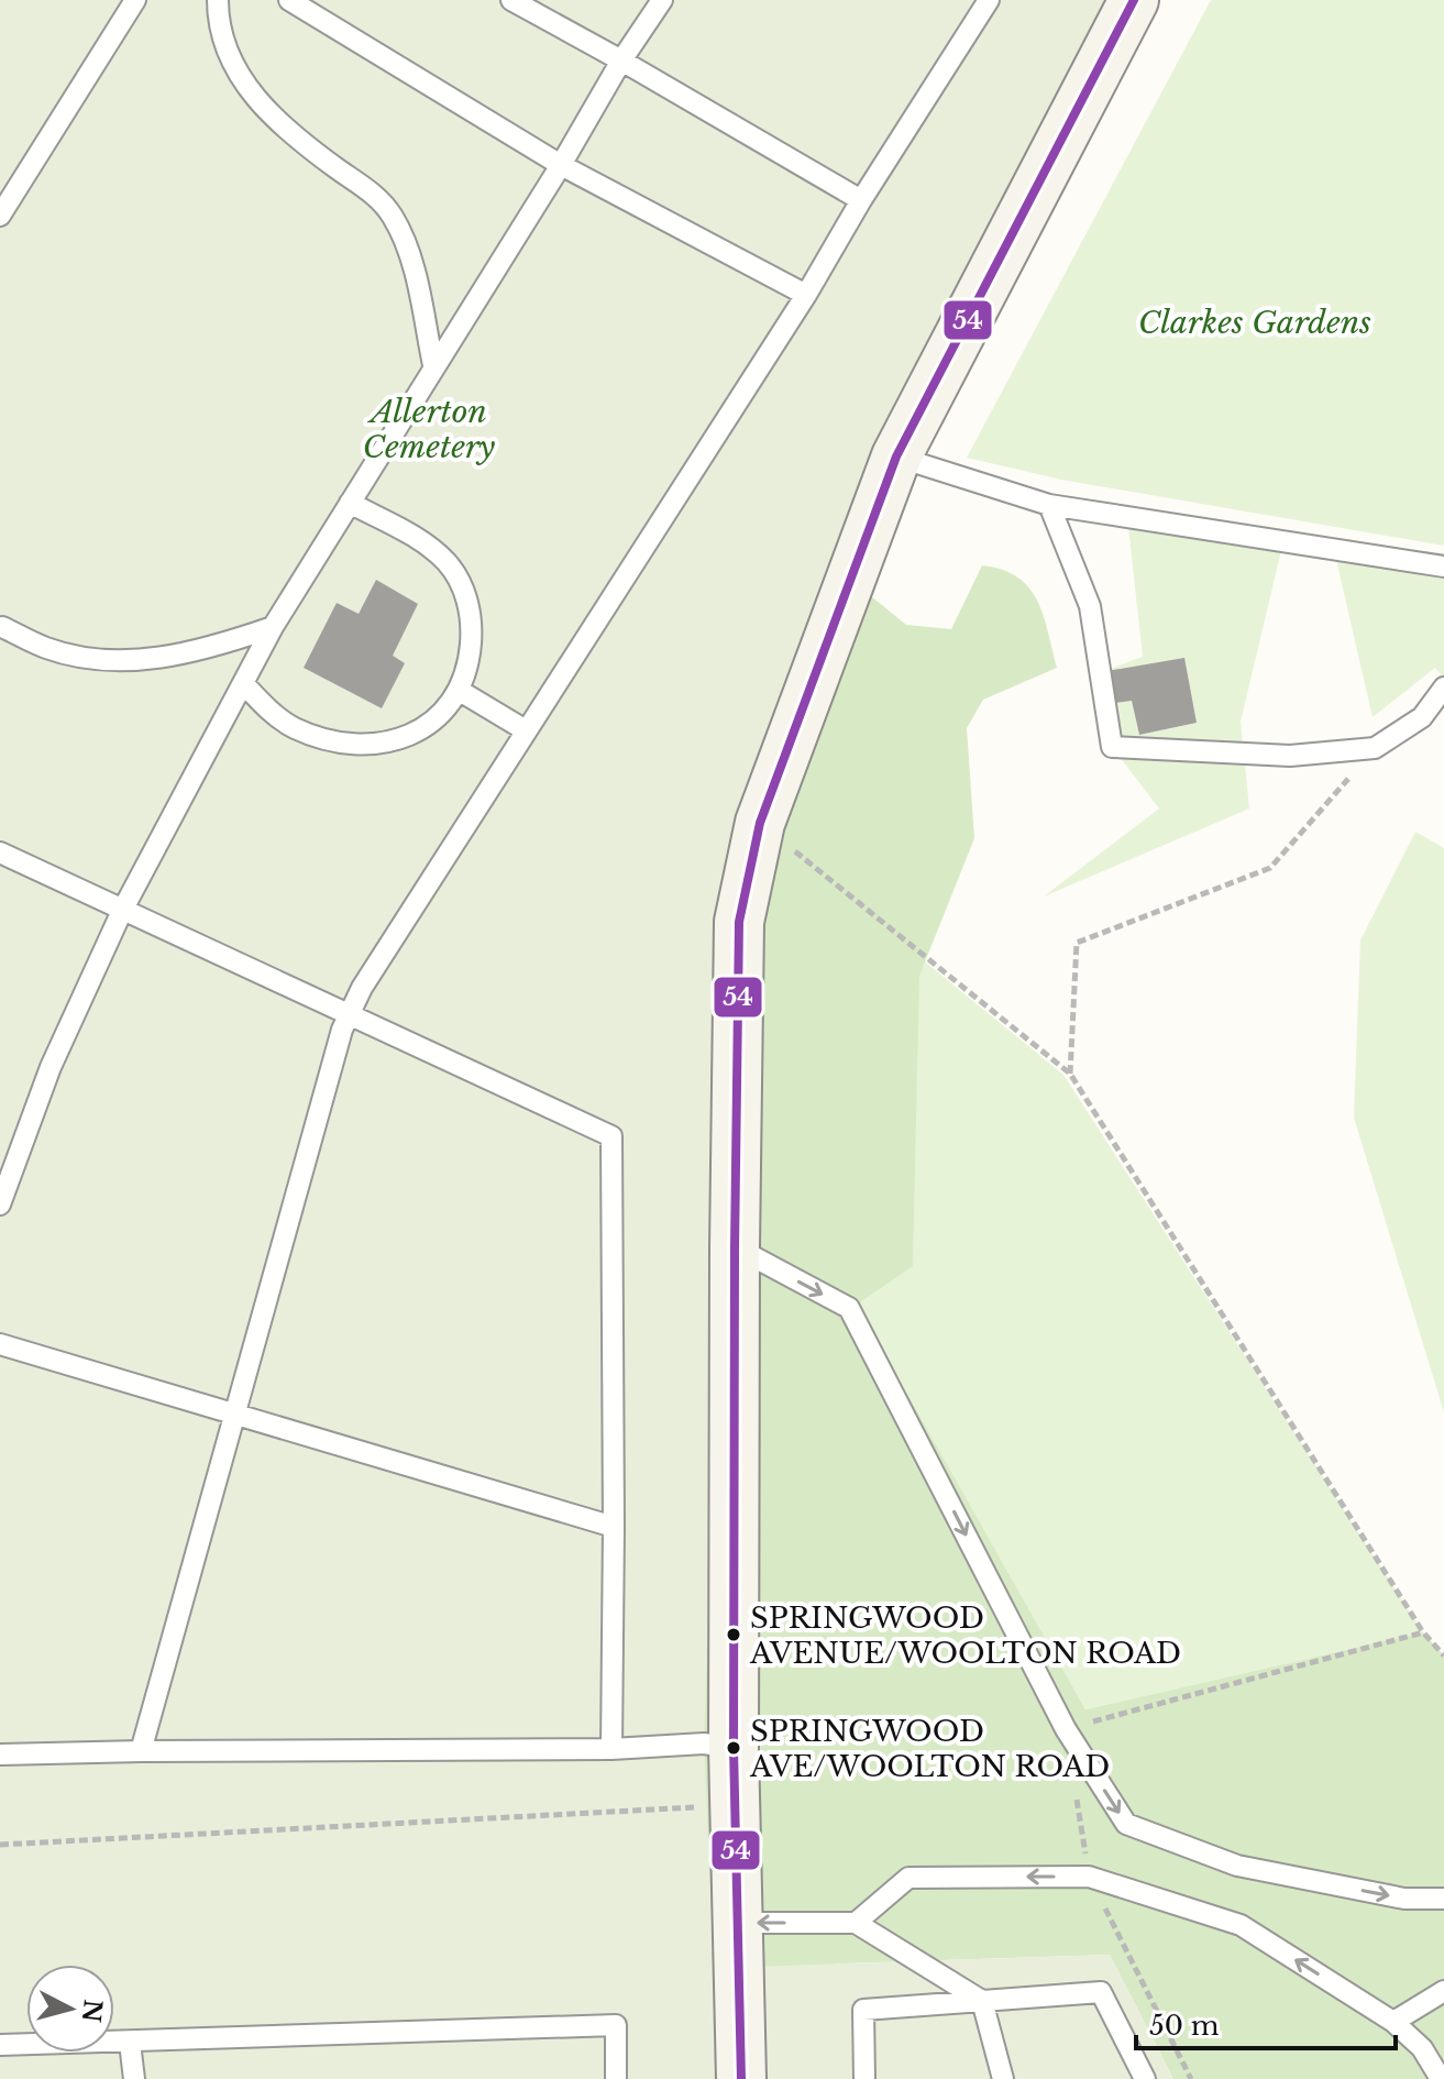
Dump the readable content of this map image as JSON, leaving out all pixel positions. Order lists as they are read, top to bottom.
{
  "parks": ["Clarkes Gardens", "Allerton Cemetery"],
  "places": ["SPRINGWOOD AVENUE/WOOLTON ROAD", "SPRINGWOOD AVE/WOOLTON ROAD"],
  "lines": ["transit line 54"],
  "scale_bar": "50 m",
  "north": "right"
}
